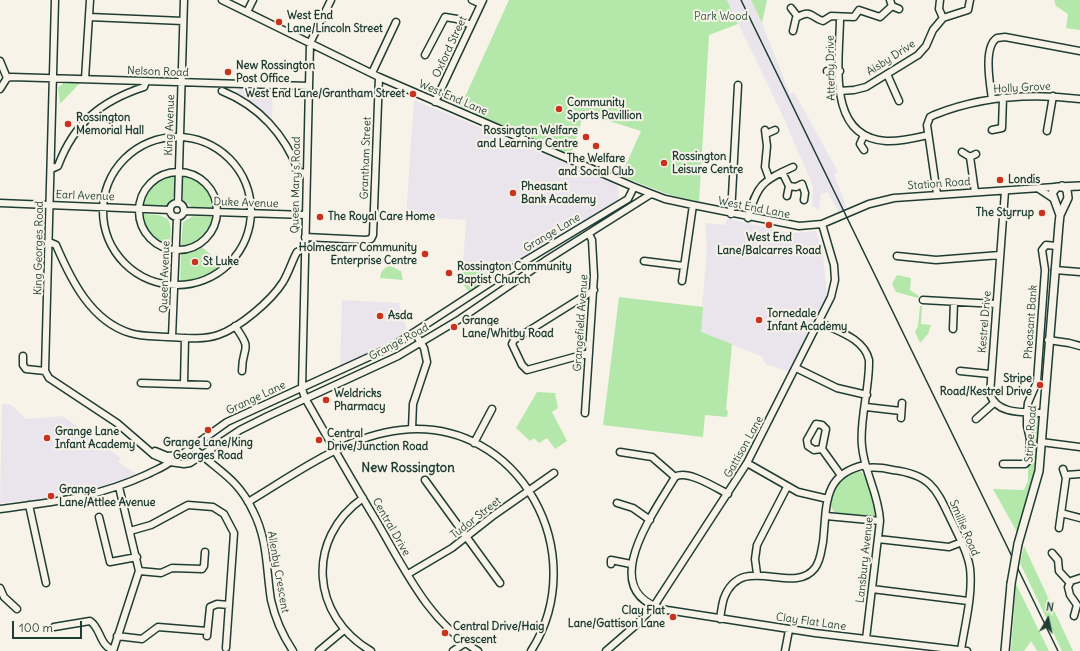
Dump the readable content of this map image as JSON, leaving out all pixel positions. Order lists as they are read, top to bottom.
{
  "streets": {
    "main road": ["Stripe Road"],
    "street": [
      "Oxford Street",
      "Aisby Drive",
      "Atterby Drive",
      "Nelson Road",
      "Holly Grove",
      "West End Lane",
      "King Avenue",
      "Grantham Street",
      "Station Road",
      "Queen Mary's Road",
      "Earl Avenue",
      "Duke Avenue",
      "Grange Lane",
      "King Georges Road",
      "Queen Avenue",
      "Kestrel Drive",
      "Pheasant Bank",
      "Grangefield Avenue",
      "Grange Road",
      "Gattison Lane",
      "Tudor Street",
      "Central Drive",
      "Smillie Road",
      "Lansbury Avenue",
      "Allenby Crescent",
      "Clay Flat Lane"
    ]
  },
  "crossings": [
    ["Oxford Street", "West End Lane"],
    ["Aisby Drive", "Atterby Drive"],
    ["Atterby Drive", "Holly Grove"],
    ["Nelson Road", "King Avenue"],
    ["Nelson Road", "Queen Mary's Road"],
    ["Nelson Road", "King Georges Road"],
    ["West End Lane", "Grantham Street"],
    ["West End Lane", "Station Road"],
    ["West End Lane", "Queen Mary's Road"],
    ["West End Lane", "Grange Lane"],
    ["West End Lane", "Grange Road"],
    ["West End Lane", "Gattison Lane"],
    ["King Avenue", "Earl Avenue"],
    ["King Avenue", "Duke Avenue"],
    ["King Avenue", "Queen Avenue"],
    ["Grantham Street", "Queen Mary's Road"],
    ["Station Road", "Kestrel Drive"],
    ["Station Road", "Stripe Road"],
    ["Queen Mary's Road", "Duke Avenue"],
    ["Queen Mary's Road", "Grange Lane"],
    ["Queen Mary's Road", "Grange Road"],
    ["Queen Mary's Road", "Central Drive"],
    ["Earl Avenue", "Duke Avenue"],
    ["Earl Avenue", "King Georges Road"],
    ["Earl Avenue", "Queen Avenue"],
    ["Duke Avenue", "Queen Avenue"],
    ["Grange Lane", "Grange Road"],
    ["Grange Lane", "Allenby Crescent"],
    ["Pheasant Bank", "Stripe Road"],
    ["Grangefield Avenue", "Grange Road"],
    ["Grange Road", "Central Drive"],
    ["Grange Road", "Allenby Crescent"],
    ["Gattison Lane", "Lansbury Avenue"],
    ["Gattison Lane", "Clay Flat Lane"],
    ["Tudor Street", "Central Drive"],
    ["Smillie Road", "Lansbury Avenue"],
    ["Smillie Road", "Clay Flat Lane"],
    ["Lansbury Avenue", "Clay Flat Lane"]
  ],
  "districts": ["New Rossington"],
  "parks": ["Park Wood"],
  "places": [
    "West End Lane/Lincoln Street",
    "New Rossington Post Office",
    "West End Lane/Grantham Street",
    "Community Sports Pavillion",
    "Rossington Memorial Hall",
    "Rossington Welfare and Learning Centre",
    "The Welfare and Social Club",
    "Rossington Leisure Centre",
    "Londis",
    "Pheasant Bank Academy",
    "The Styrrup",
    "The Royal Care Home",
    "West End Lane/Balcarres Road",
    "Holmescarr Community Enterprise Centre",
    "St Luke",
    "Rossington Community Baptist Church",
    "Asda",
    "Tornedale Infant Academy",
    "Grange Lane/Whitby Road",
    "Stripe Road/Kestrel Drive",
    "Weldricks Pharmacy",
    "Grange Lane/King Georges Road",
    "Grange Lane Infant Academy",
    "Central Drive/Junction Road",
    "Grange Lane/Attlee Avenue",
    "Clay Flat Lane/Gattison Lane",
    "Central Drive/Haig Crescent"
  ],
  "scale_bar": "100 m",
  "north": "top"
}
